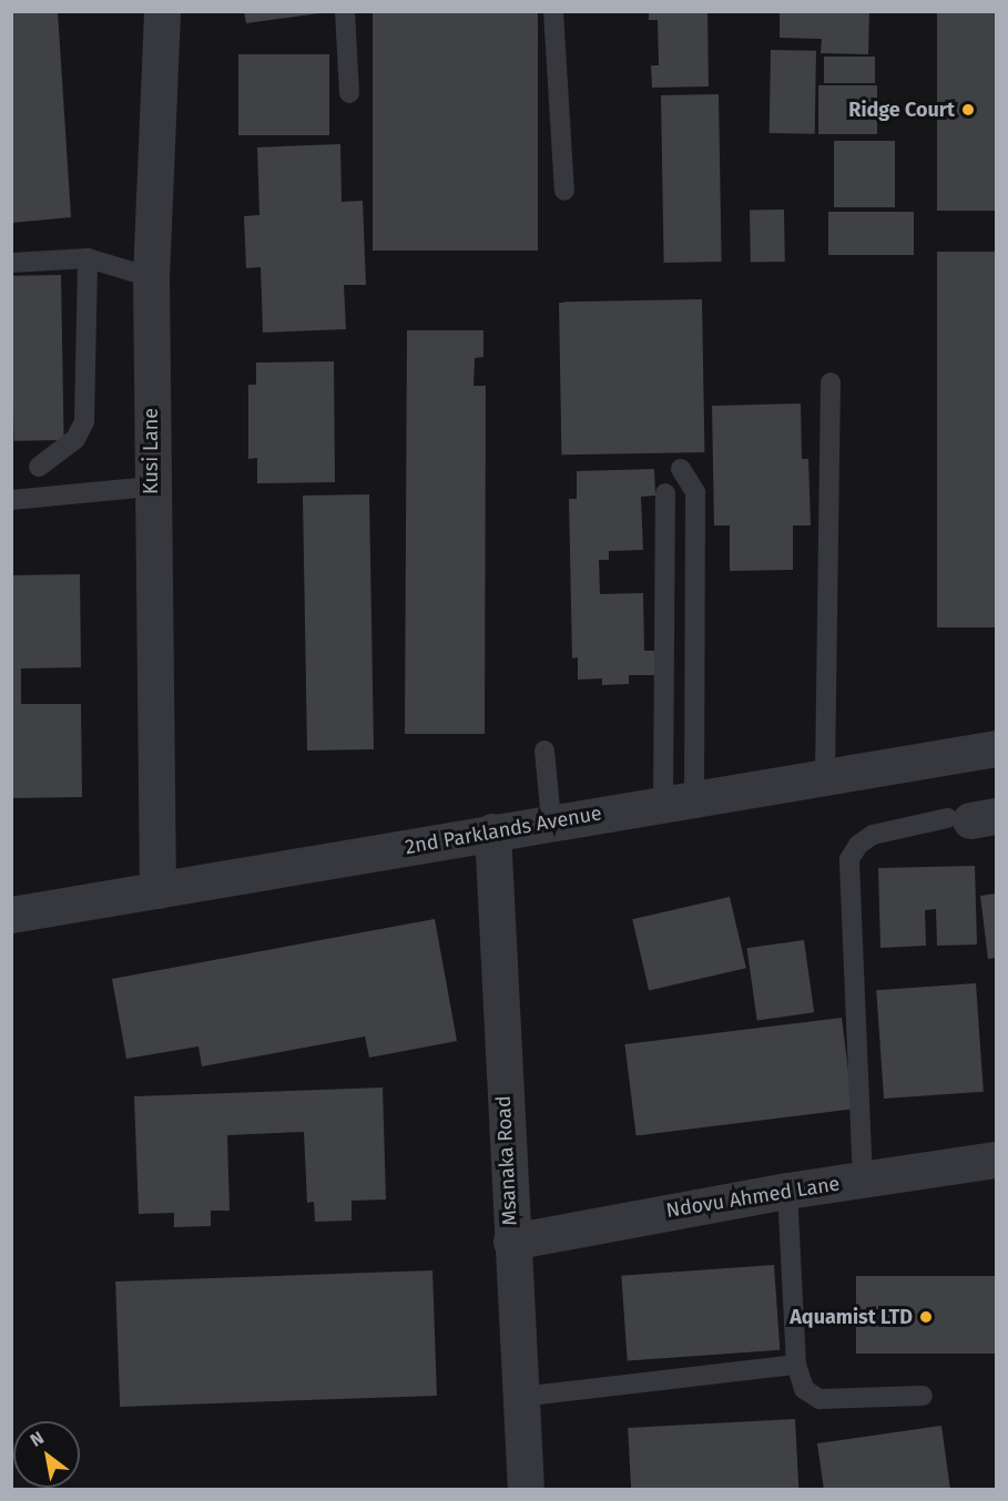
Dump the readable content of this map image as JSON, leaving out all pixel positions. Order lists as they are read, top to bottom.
{
  "streets": {
    "street": [
      "Kusi Lane",
      "2nd Parklands Avenue",
      "Msanaka Road",
      "Ndovu Ahmed Lane"
    ]
  },
  "crossings": [
    ["Kusi Lane", "2nd Parklands Avenue"],
    ["2nd Parklands Avenue", "Msanaka Road"],
    ["Msanaka Road", "Ndovu Ahmed Lane"]
  ],
  "places": ["Ridge Court", "Aquamist LTD"],
  "north": "top left"
}
